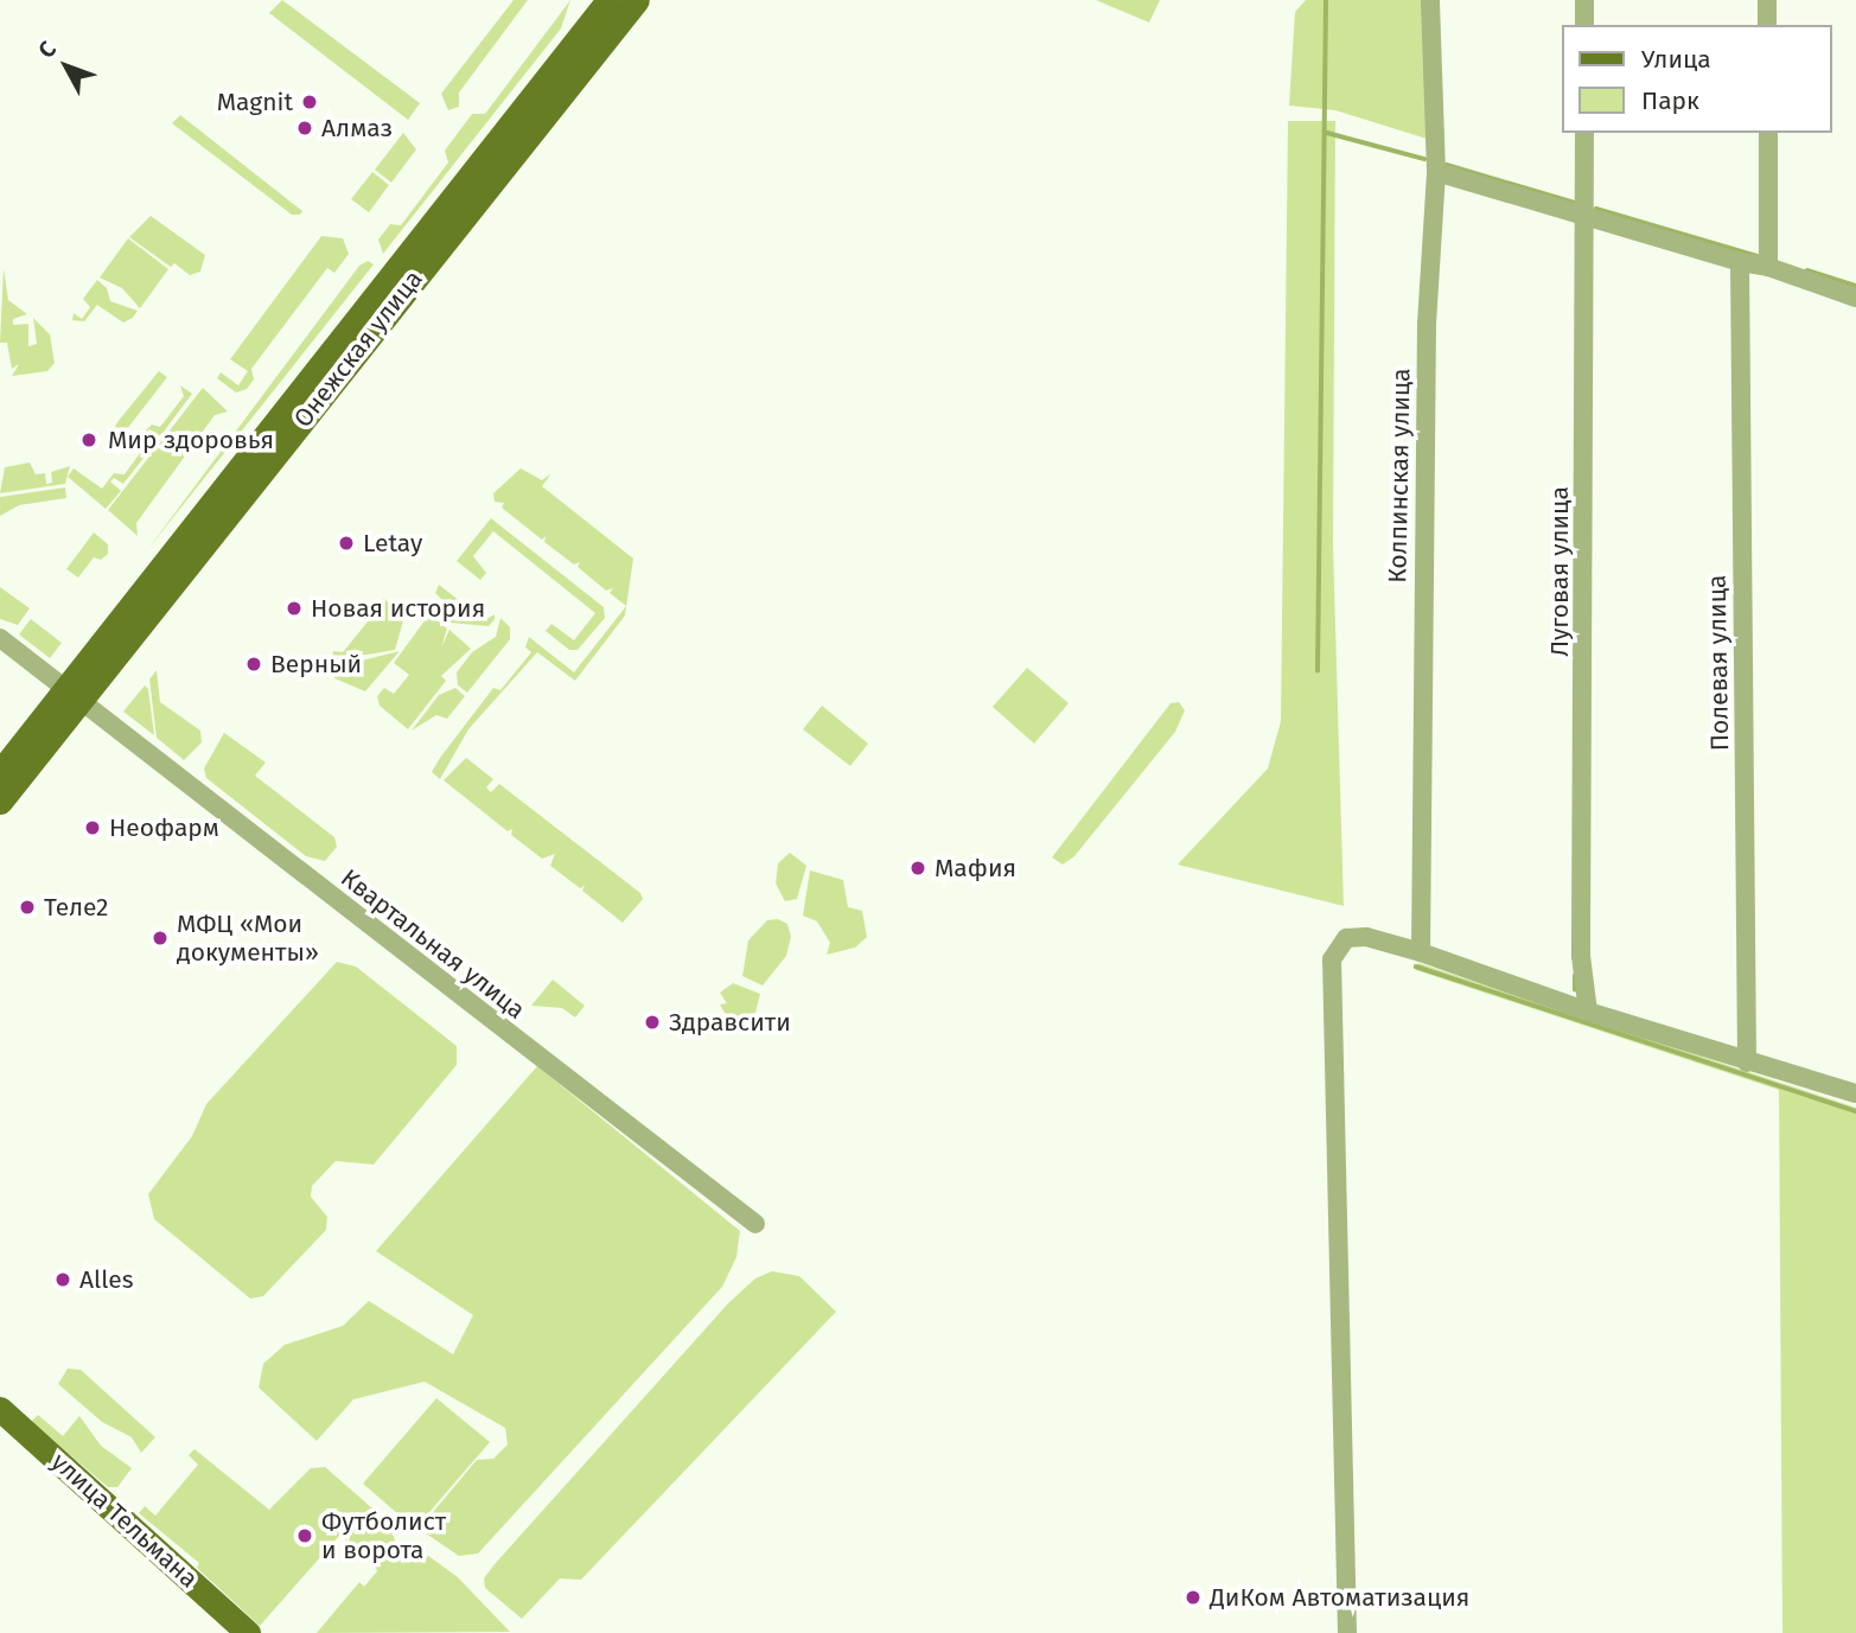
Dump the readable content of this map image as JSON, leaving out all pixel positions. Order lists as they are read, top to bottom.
{
  "streets": {
    "main road": ["Онежская улица", "улица Тельмана"],
    "street": [
      "Колпинская улица",
      "Луговая улица",
      "Полевая улица",
      "Квартальная улица"
    ]
  },
  "crossings": [
    ["Онежская улица", "Квартальная улица"]
  ],
  "places": [
    "Magnit",
    "Алмаз",
    "Мир здоровья",
    "Letay",
    "Новая история",
    "Верный",
    "Неофарм",
    "Мафия",
    "Теле2",
    "МФЦ «Мои документы»",
    "Здравсити",
    "Alles",
    "Футболист и ворота",
    "ДиКом Автоматизация"
  ],
  "legend": ["Улица", "Парк"],
  "north": "top left"
}
